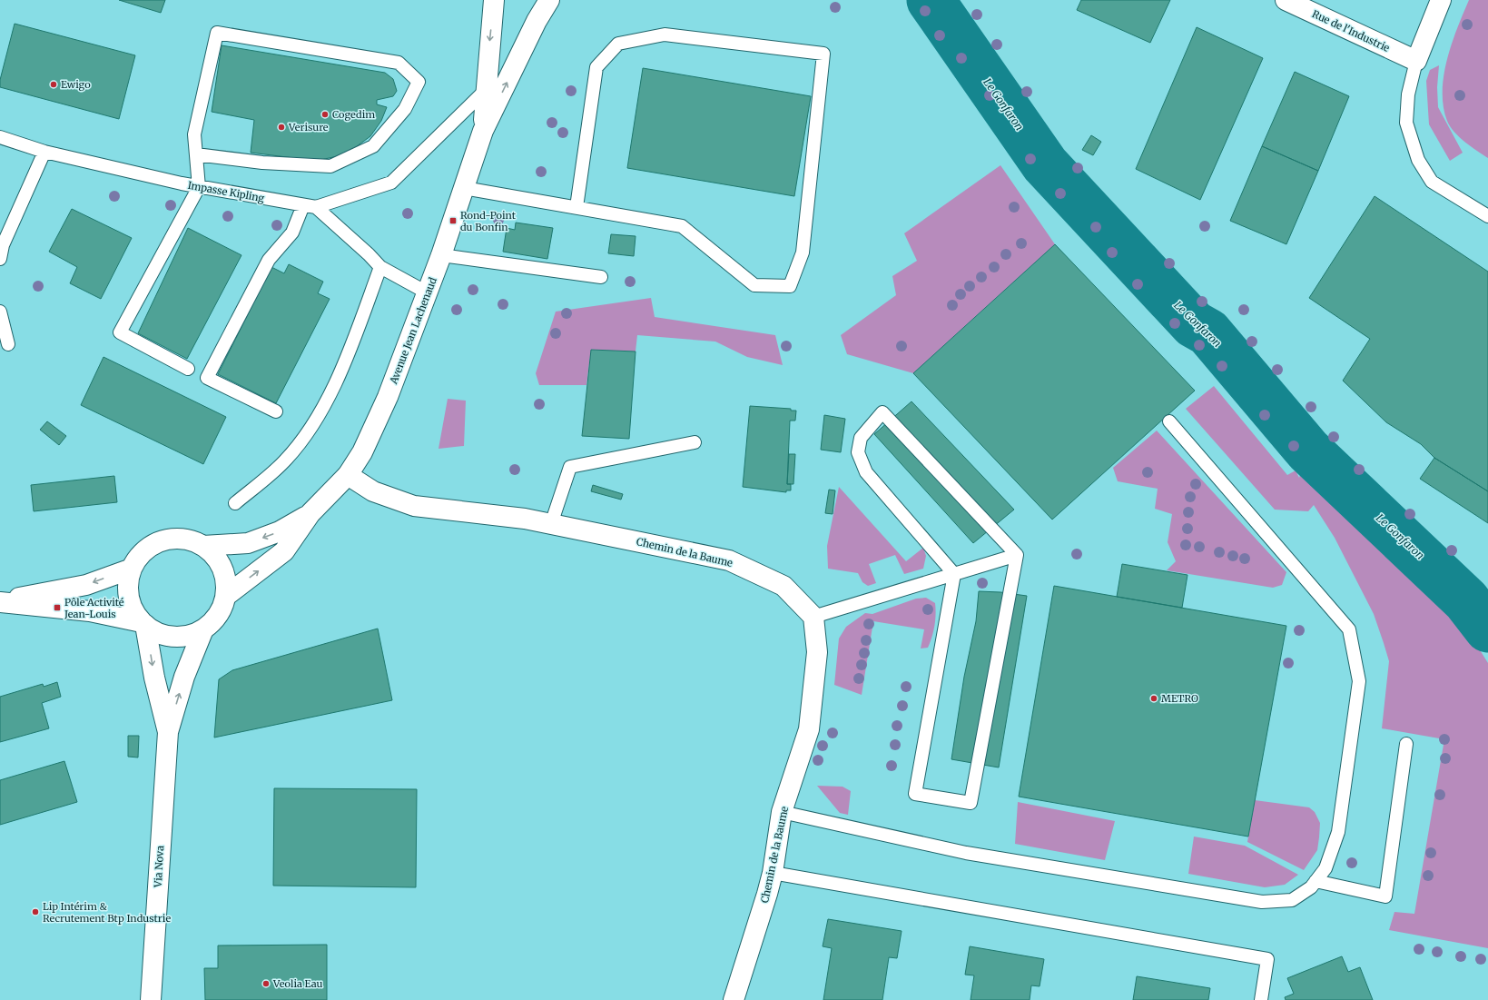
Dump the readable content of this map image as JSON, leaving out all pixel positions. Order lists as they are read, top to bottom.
{
  "streets": {
    "street": [
      "Rue de l'Industrie",
      "Avenue Jean Lachenaud",
      "Chemin de la Baume",
      "Via Nova"
    ],
    "lane": ["Impasse Kipling"]
  },
  "crossings": [
    ["Avenue Jean Lachenaud", "Chemin de la Baume"],
    ["Avenue Jean Lachenaud", "Via Nova"]
  ],
  "water": ["Le Gonfaron"],
  "places": {
    "other": [
      "Ewigo",
      "Cogedim",
      "Verisure",
      "METRO",
      "Lip Intérim & Recrutement Btp Industrie",
      "Veolia Eau"
    ],
    "transit": ["Rond-Point du Bonfin", "Pôle Activité Jean-Louis"]
  }
}
